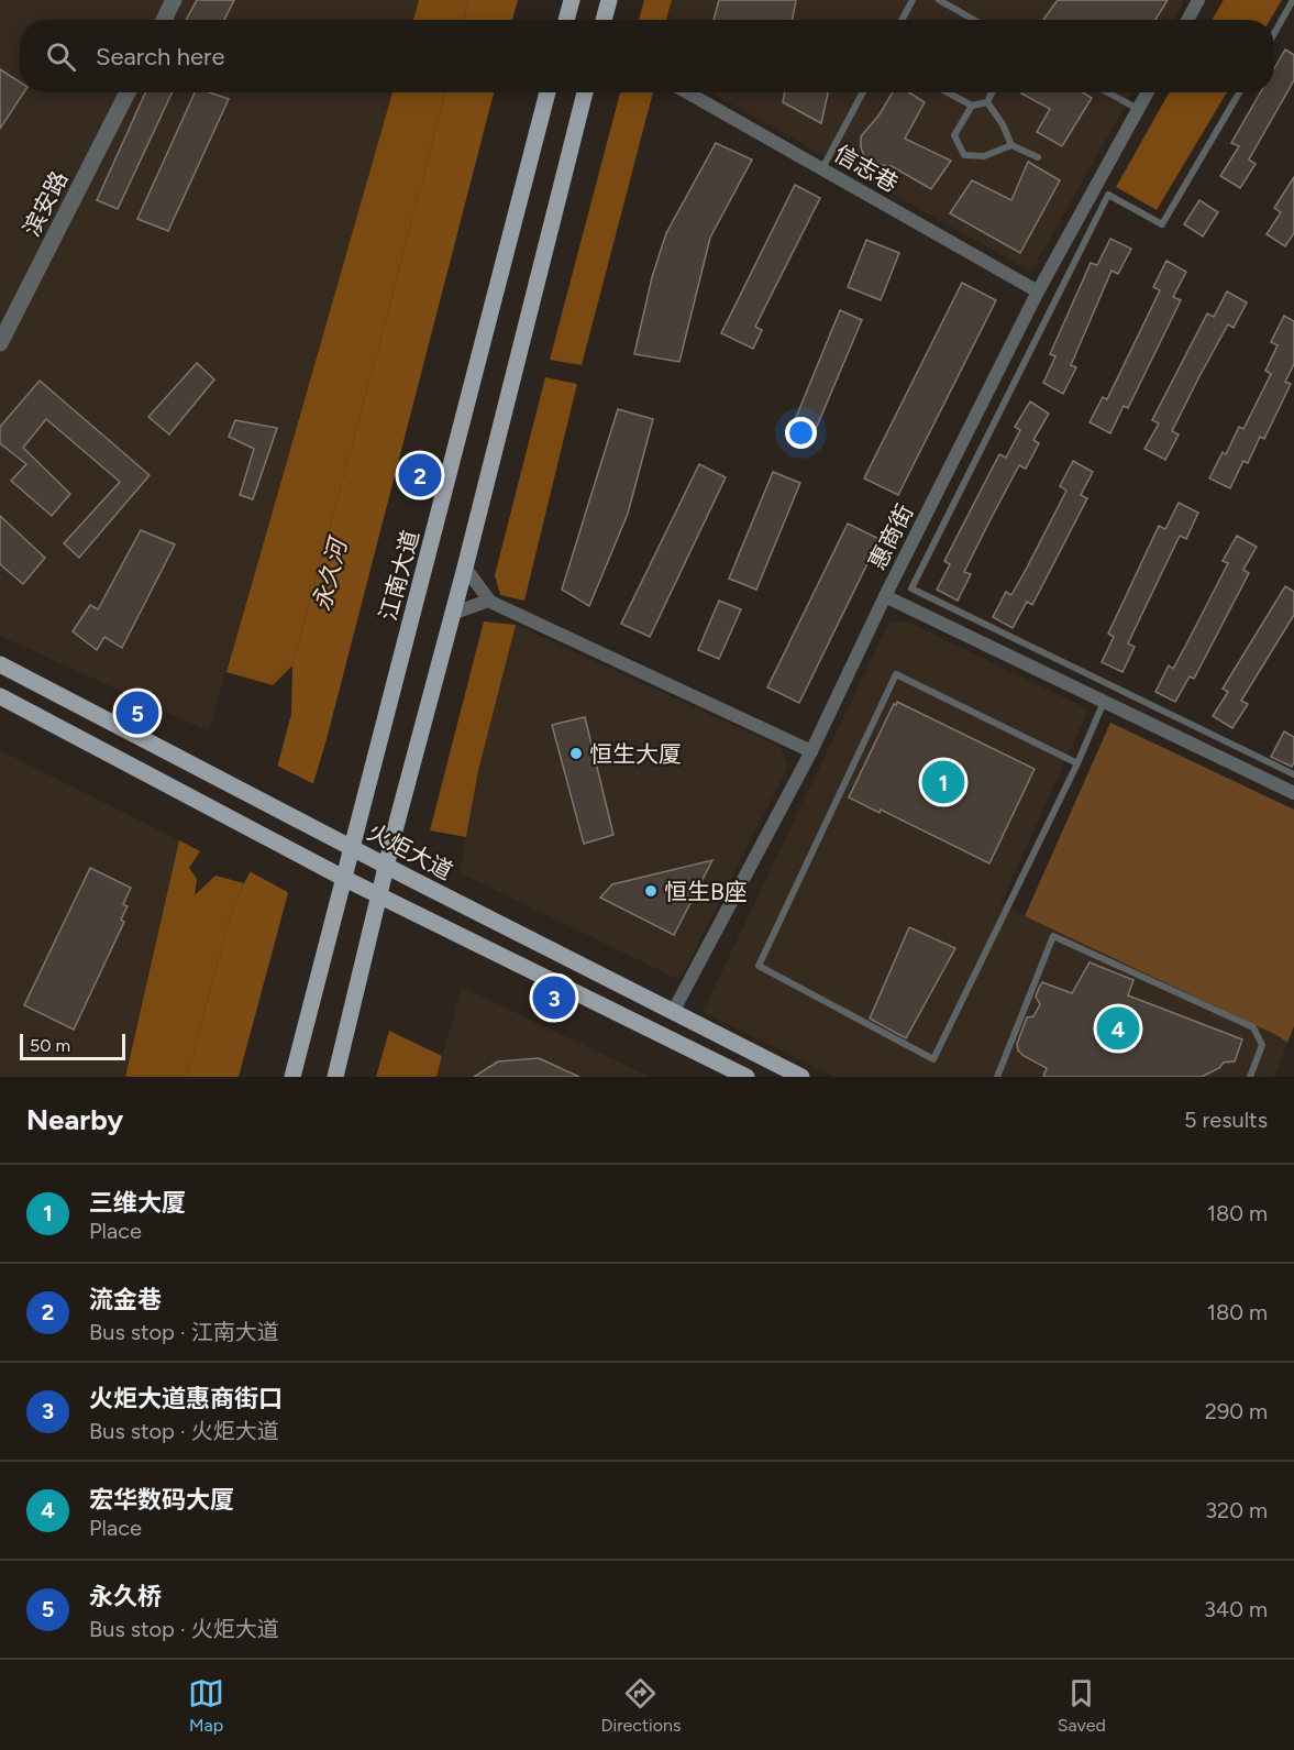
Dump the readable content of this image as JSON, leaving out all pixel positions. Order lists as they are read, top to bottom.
{
  "streets": {
    "main road": ["江南大道", "火炬大道"],
    "street": ["信志巷", "滨安路", "惠商街"]
  },
  "crossings": [
    ["信志巷", "惠商街"],
    ["惠商街", "火炬大道"],
    ["江南大道", "火炬大道"]
  ],
  "water": ["永久河"],
  "places": ["恒生大厦", "恒生B座"],
  "scale_bar": "50 m",
  "page": {
    "search": "Search here",
    "pins": [
      "2",
      "5",
      "1",
      "3",
      "4"
    ],
    "scale": "50 m",
    "heading": ["Nearby", "5 results"],
    "list": [
      {
        "mark": "1",
        "name": "三维大厦",
        "note": "Place",
        "value": "180 m"
      },
      {
        "mark": "2",
        "name": "流金巷",
        "note": "Bus stop · 江南大道",
        "value": "180 m"
      },
      {
        "mark": "3",
        "name": "火炬大道惠商街口",
        "note": "Bus stop · 火炬大道",
        "value": "290 m"
      },
      {
        "mark": "4",
        "name": "宏华数码大厦",
        "note": "Place",
        "value": "320 m"
      },
      {
        "mark": "5",
        "name": "永久桥",
        "note": "Bus stop · 火炬大道",
        "value": "340 m"
      }
    ],
    "nav": ["Map", "Directions", "Saved"]
  }
}
